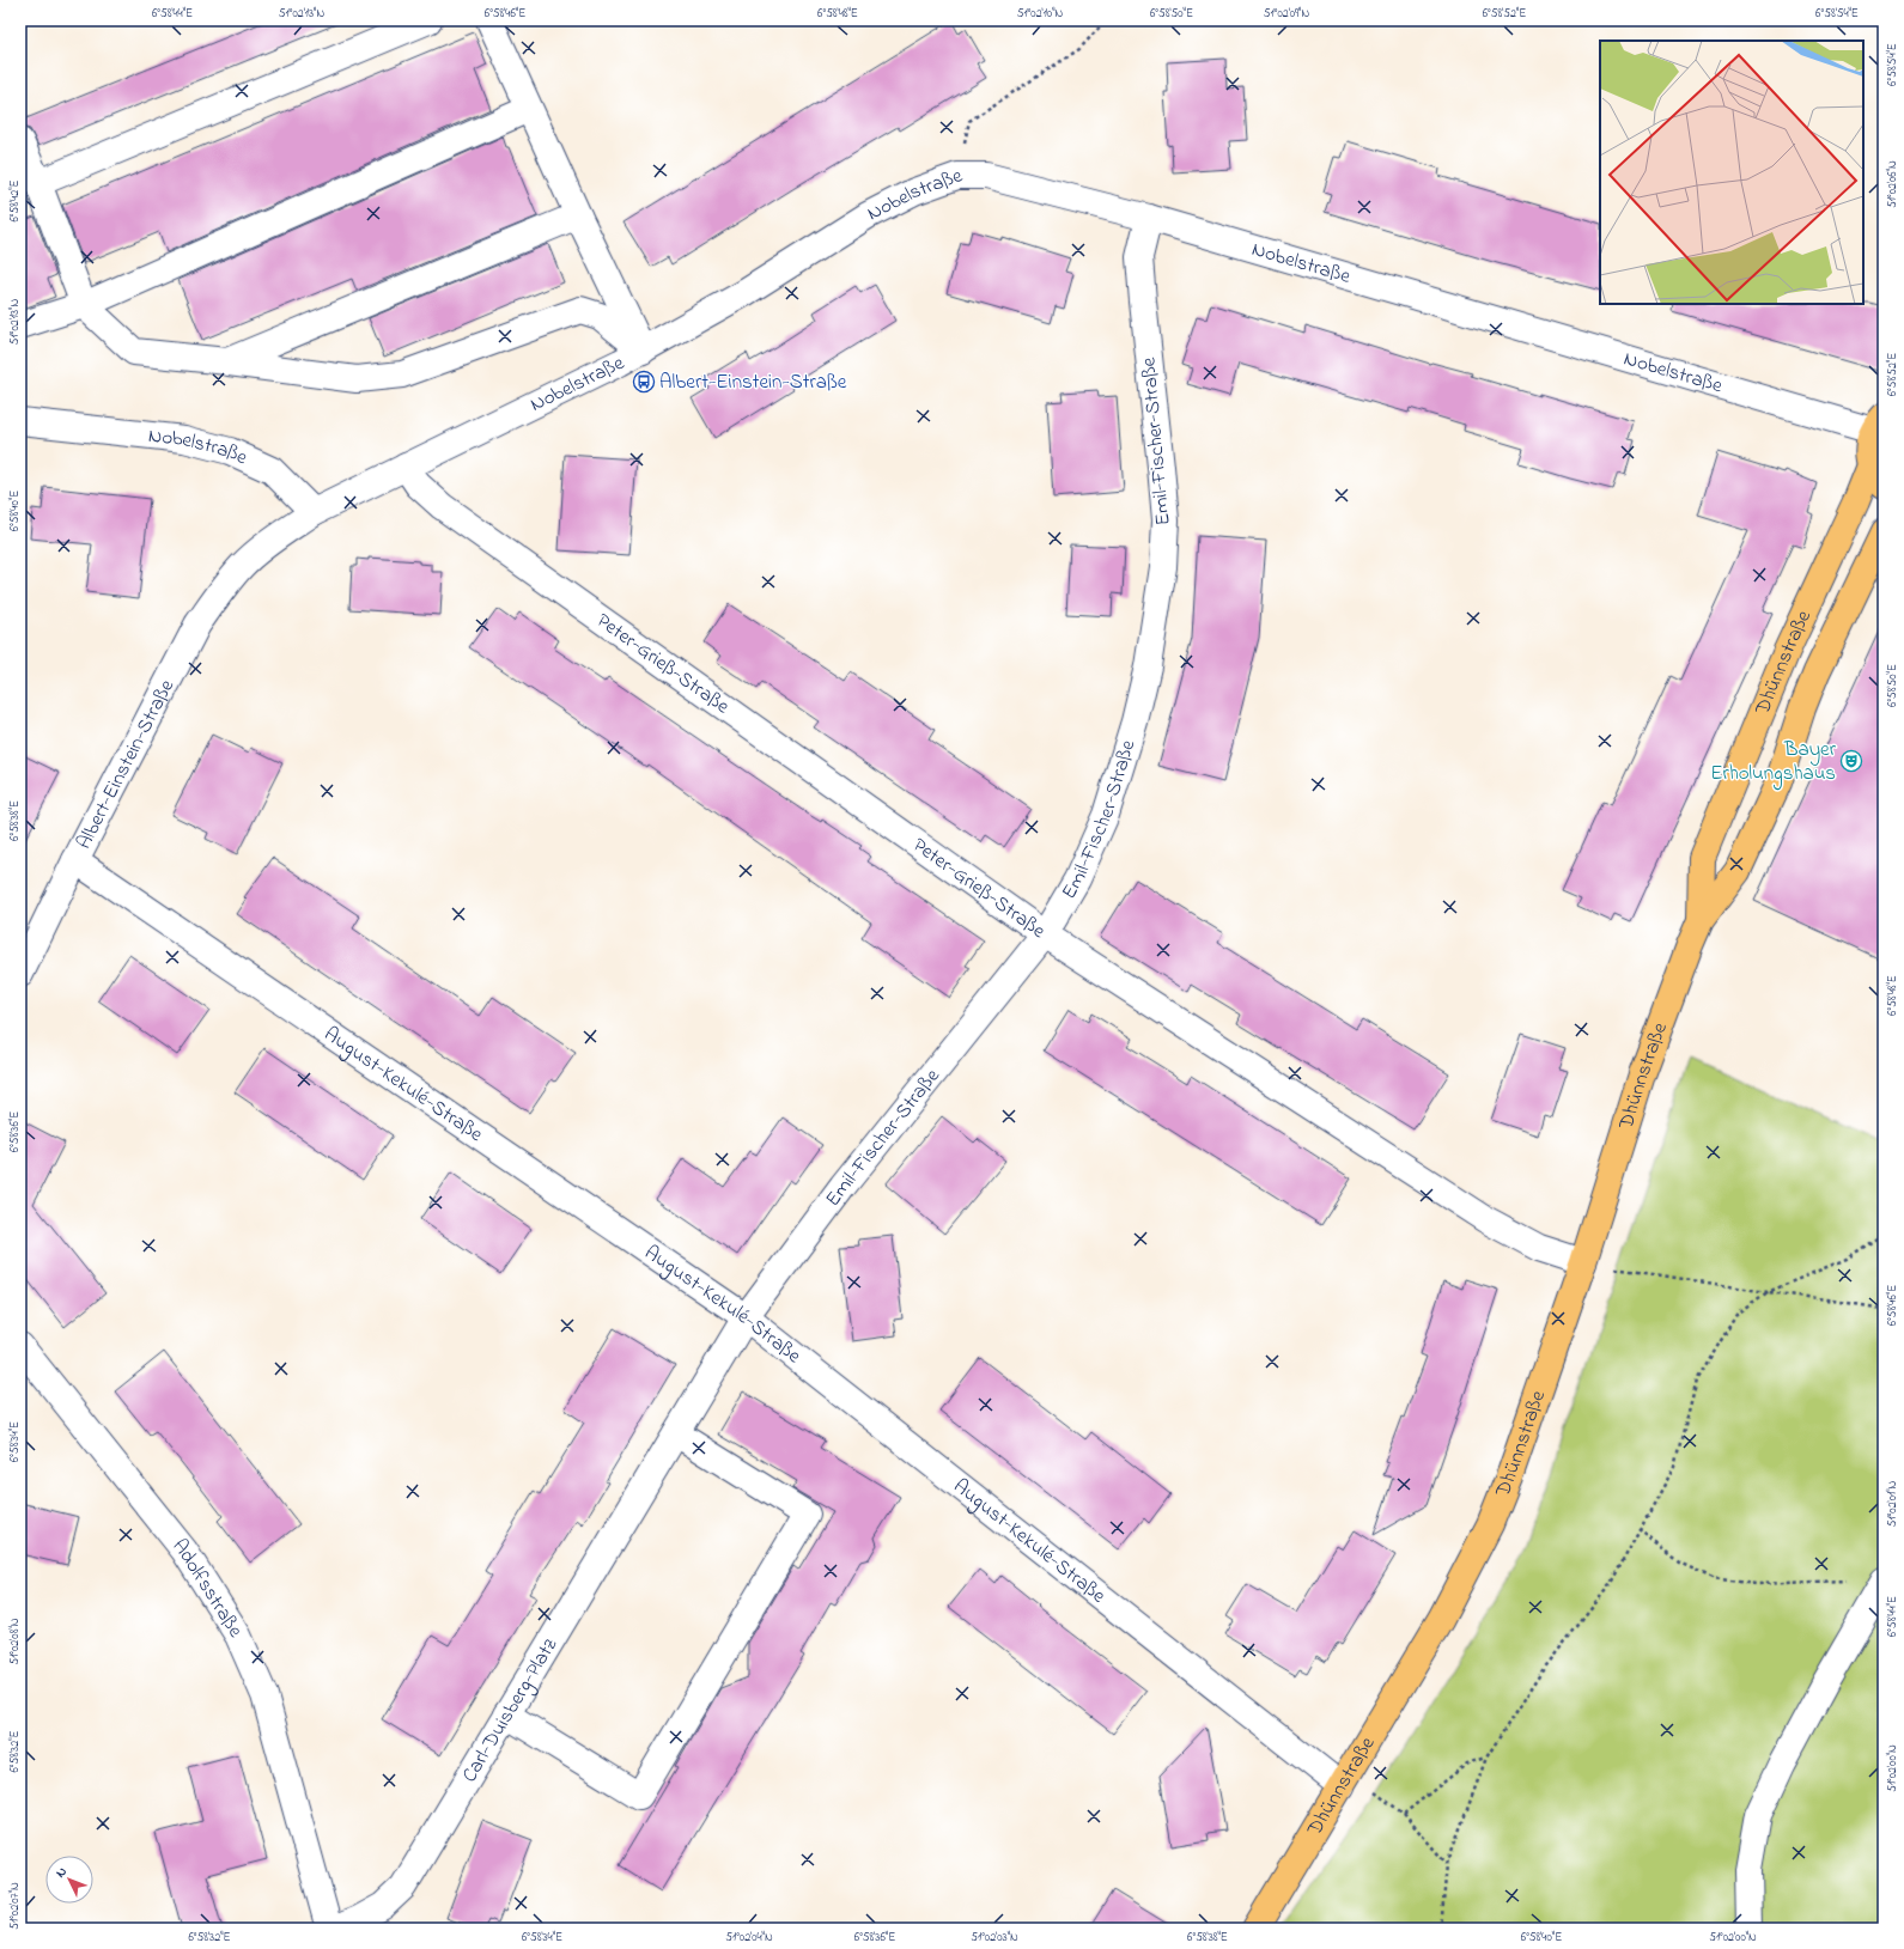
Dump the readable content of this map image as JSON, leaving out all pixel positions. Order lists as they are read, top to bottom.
{
  "streets": {
    "main road": ["Nobelstraße", "Dhünnstraße"],
    "street": [
      "Emil-Fischer-Straße",
      "Peter-Grieß-Straße",
      "Albert-Einstein-Straße",
      "August-Kekulé-Straße",
      "Adolfsstraße",
      "Carl-Duisberg-Platz"
    ]
  },
  "crossings": [
    ["Nobelstraße", "Emil-Fischer-Straße"],
    ["Nobelstraße", "Peter-Grieß-Straße"],
    ["Nobelstraße", "Dhünnstraße"],
    ["Nobelstraße", "Albert-Einstein-Straße"],
    ["Emil-Fischer-Straße", "Peter-Grieß-Straße"],
    ["Emil-Fischer-Straße", "August-Kekulé-Straße"],
    ["Emil-Fischer-Straße", "Carl-Duisberg-Platz"],
    ["Peter-Grieß-Straße", "Dhünnstraße"],
    ["Dhünnstraße", "August-Kekulé-Straße"],
    ["Albert-Einstein-Straße", "August-Kekulé-Straße"],
    ["August-Kekulé-Straße", "Carl-Duisberg-Platz"]
  ],
  "places": {
    "bus stop": ["Albert-Einstein-Straße"],
    "theatre": ["Bayer Erholungshaus"]
  },
  "north": "top left",
  "coordinates": [
    "6°58'44\"E",
    "51°02'13\"N",
    "6°58'46\"E",
    "6°58'48\"E",
    "51°02'10\"N",
    "6°58'50\"E",
    "51°02'09\"N",
    "6°58'52\"E",
    "6°58'54\"E",
    "51°02'06\"N",
    "6°58'42\"E",
    "6°58'40\"E",
    "6°58'38\"E",
    "6°58'36\"E",
    "6°58'34\"E",
    "51°02'01\"N",
    "51°02'08\"N",
    "6°58'32\"E",
    "51°02'00\"N",
    "51°02'07\"N",
    "51°02'04\"N",
    "51°02'03\"N"
  ]
}
